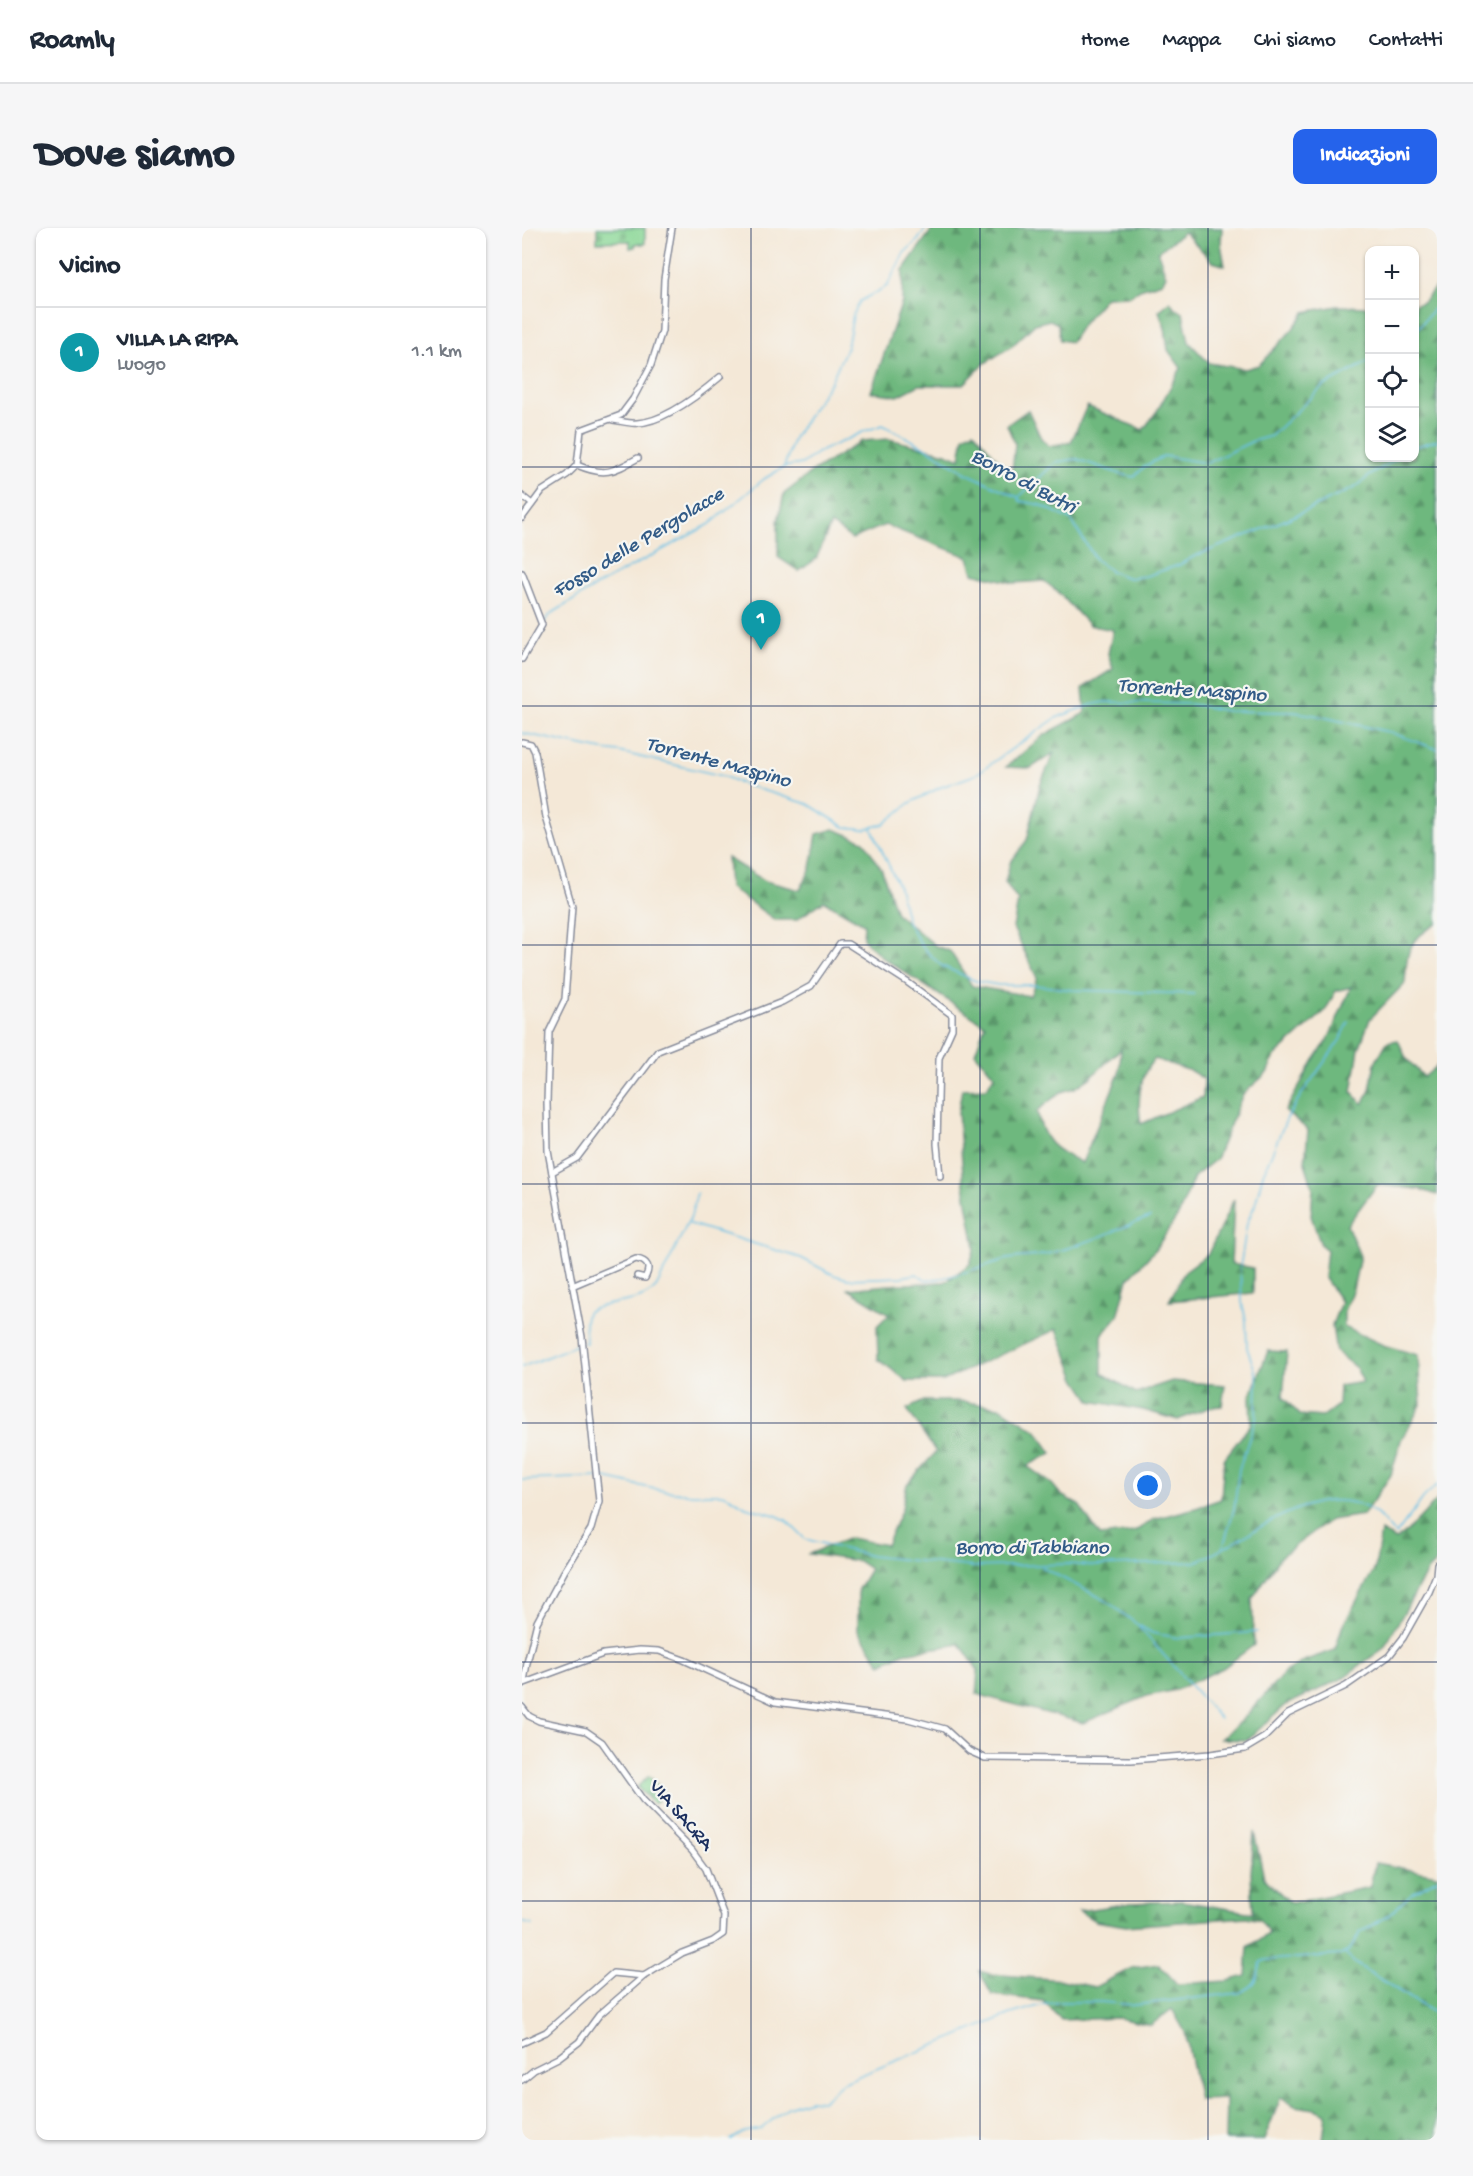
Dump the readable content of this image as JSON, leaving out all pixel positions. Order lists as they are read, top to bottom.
{
  "streets": {
    "street": ["VIA SACRA"]
  },
  "water": [
    "Borro di Butri",
    "Fosso delle Pergolacce",
    "Torrente Maspino",
    "Borro di Tabbiano"
  ],
  "page": {
    "header": "Roamly",
    "nav": [
      "Home",
      "Mappa",
      "Chi siamo",
      "Contatti"
    ],
    "buttons": "Indicazioni",
    "title": "Dove siamo",
    "heading": "Vicino",
    "map_buttons": ["+", "−"],
    "list": [
      {
        "mark": "1",
        "name": "VILLA LA RIPA",
        "note": "Luogo",
        "value": "1.1 km"
      }
    ],
    "pins": "1"
  }
}
